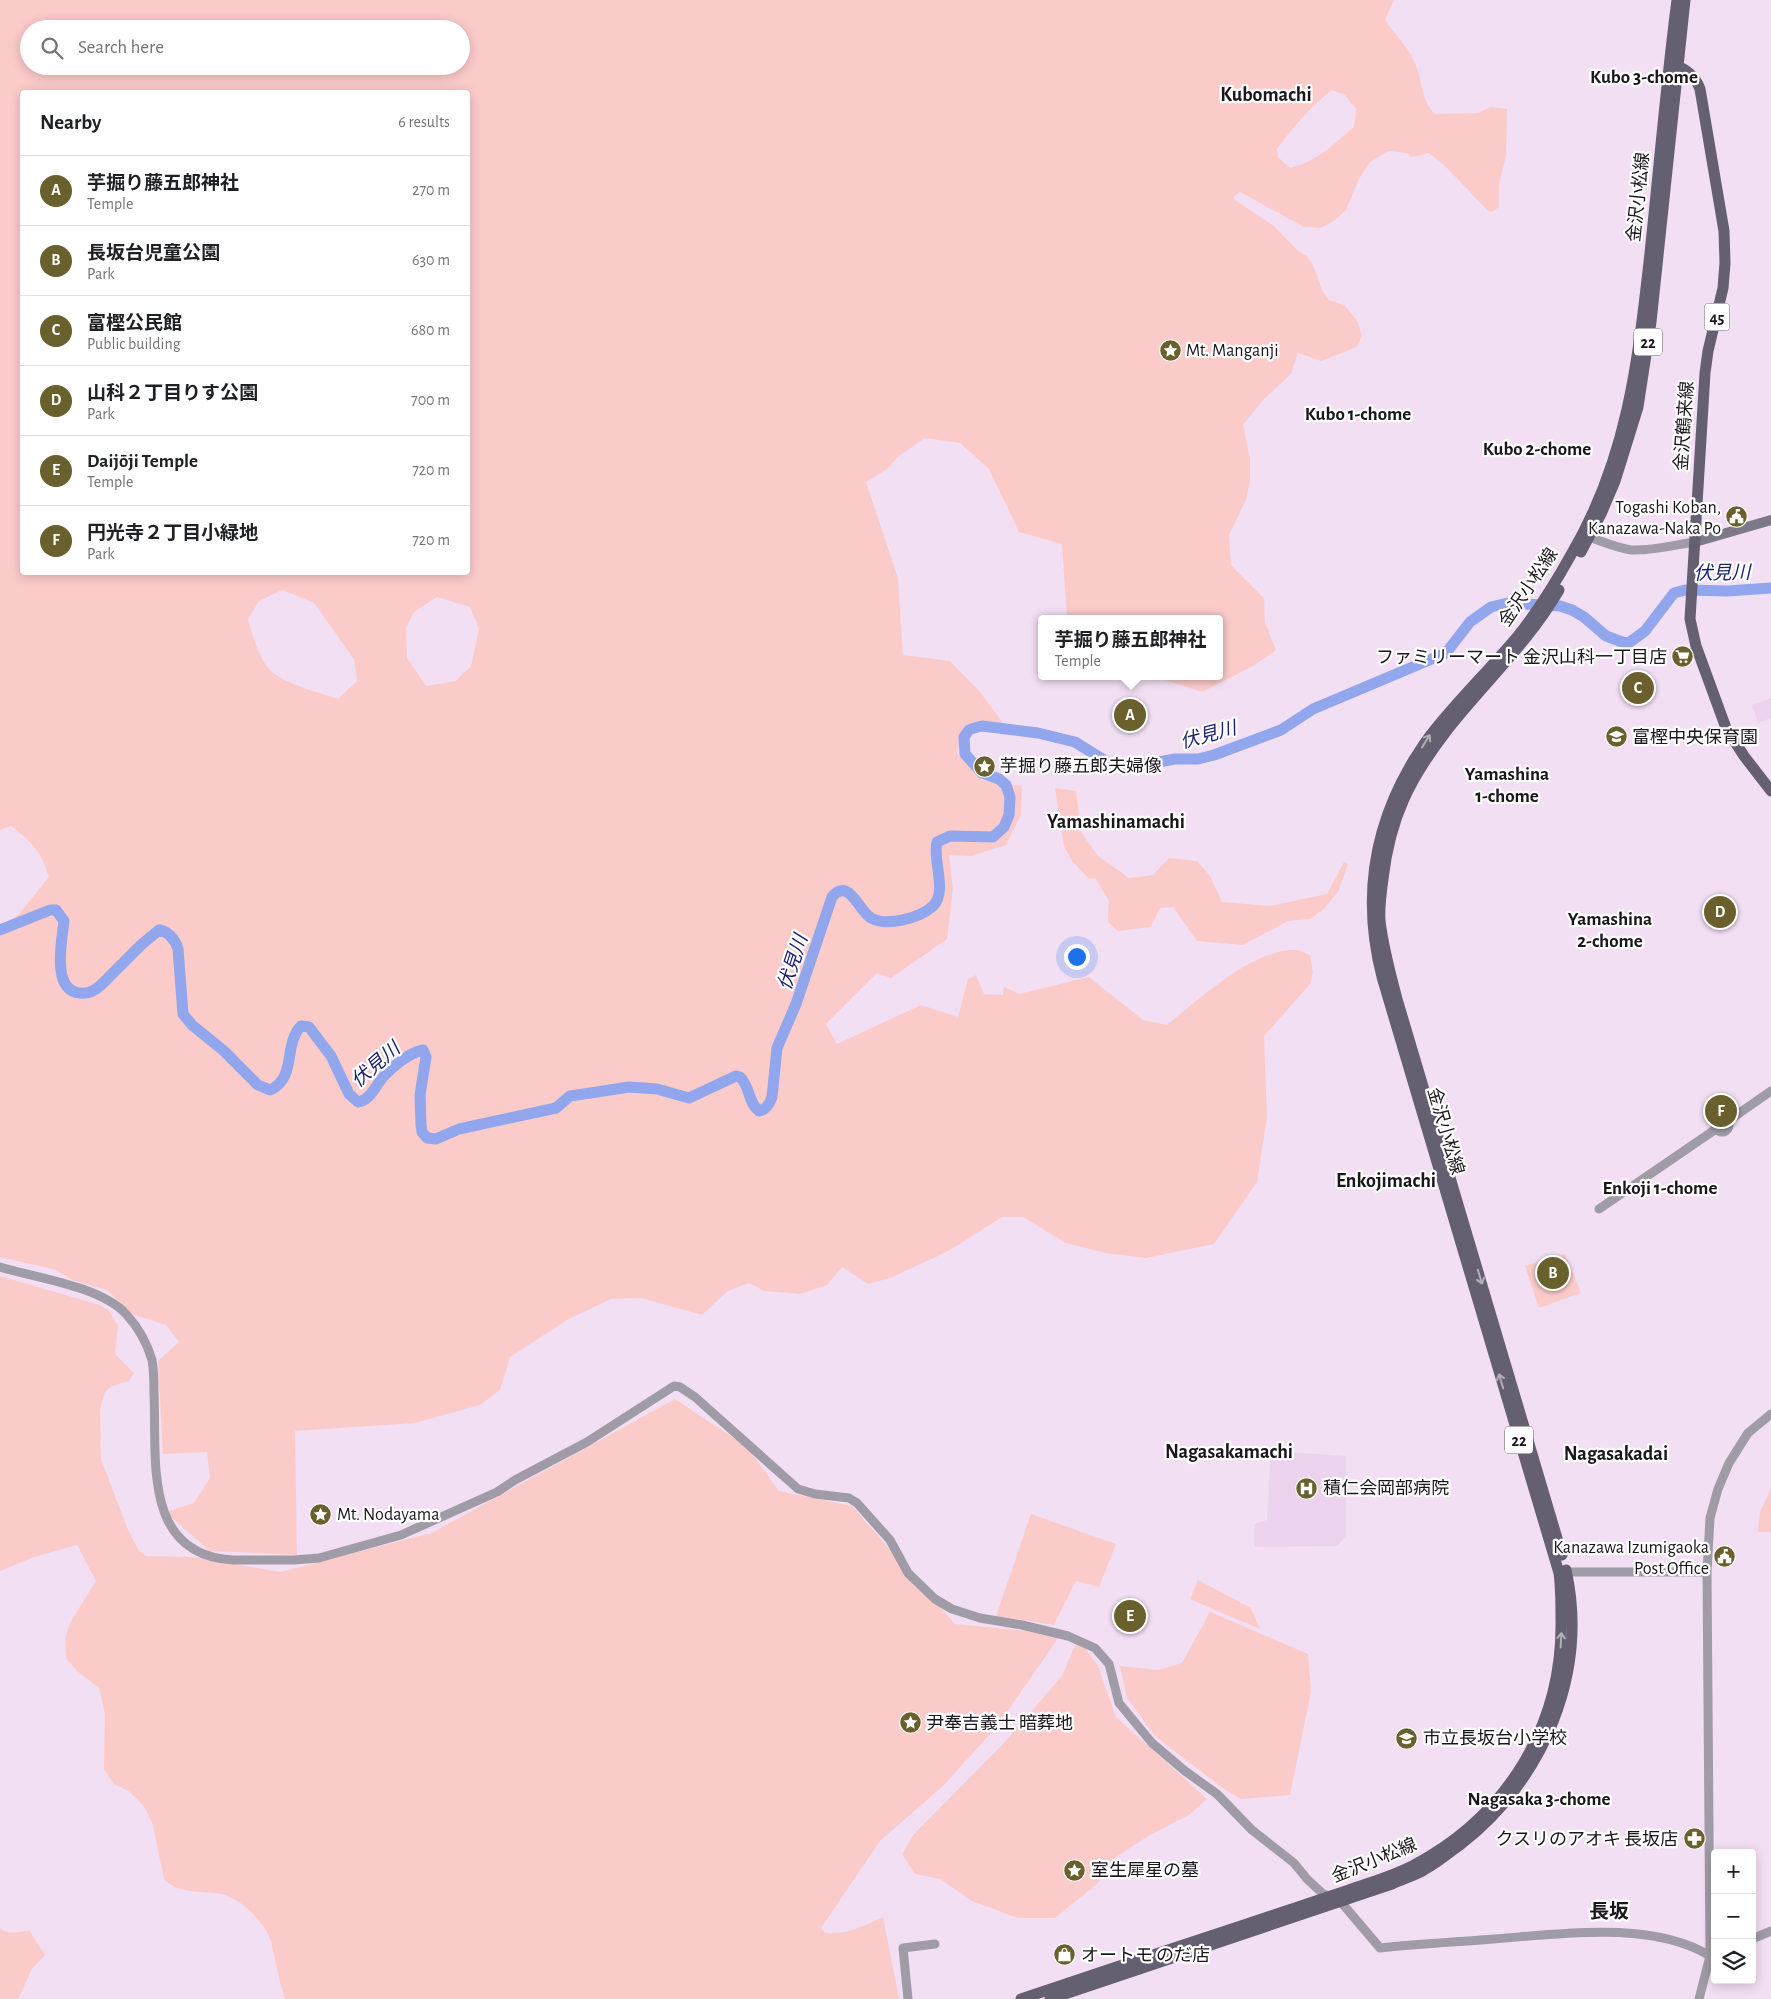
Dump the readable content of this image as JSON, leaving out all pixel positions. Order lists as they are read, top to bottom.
{
  "streets": {
    "main road": [
      "金沢小松線",
      "45",
      "22",
      "金沢鶴来線"
    ]
  },
  "crossings": [
    ["金沢小松線", "金沢鶴来線"]
  ],
  "districts": [
    "Kubo 3-chome",
    "Kubomachi",
    "Kubo 1-chome",
    "Kubo 2-chome",
    "Yamashina 1-chome",
    "Yamashinamachi",
    "Yamashina 2-chome",
    "Enkojimachi",
    "Enkoji 1-chome",
    "Nagasakamachi",
    "Nagasakadai",
    "Nagasaka 3-chome",
    "長坂"
  ],
  "water": ["伏見川"],
  "places": {
    "place": [
      "Mt. Manganji",
      "芋掘り藤五郎夫婦像",
      "Mt. Nodayama",
      "尹奉吉義士 暗葬地",
      "室生犀星の墓"
    ],
    "public building": ["Togashi Koban, Kanazawa-Naka Po", "Kanazawa Izumigaoka Post Office"],
    "supermarket": ["ファミリーマート 金沢山科一丁目店"],
    "school or university": ["富樫中央保育園", "市立長坂台小学校"],
    "hospital": ["積仁会岡部病院"],
    "pharmacy": ["クスリのアオキ 長坂店"],
    "shop": ["オートモ のだ店"]
  },
  "page": {
    "search": "Search here",
    "heading": ["Nearby", "6 results"],
    "list": [
      {
        "mark": "A",
        "name": "芋掘り藤五郎神社",
        "note": "Temple",
        "value": "270 m"
      },
      {
        "mark": "B",
        "name": "長坂台児童公園",
        "note": "Park",
        "value": "630 m"
      },
      {
        "mark": "C",
        "name": "富樫公民館",
        "note": "Public building",
        "value": "680 m"
      },
      {
        "mark": "D",
        "name": "山科２丁目りす公園",
        "note": "Park",
        "value": "700 m"
      },
      {
        "mark": "E",
        "name": "Daijōji Temple",
        "note": "Temple",
        "value": "720 m"
      },
      {
        "mark": "F",
        "name": "円光寺２丁目小緑地",
        "note": "Park",
        "value": "720 m"
      }
    ],
    "popup": ["芋掘り藤五郎神社", "Temple"],
    "pins": [
      "C",
      "A",
      "D",
      "F",
      "B",
      "E"
    ],
    "map_buttons": ["+", "−"]
  }
}
